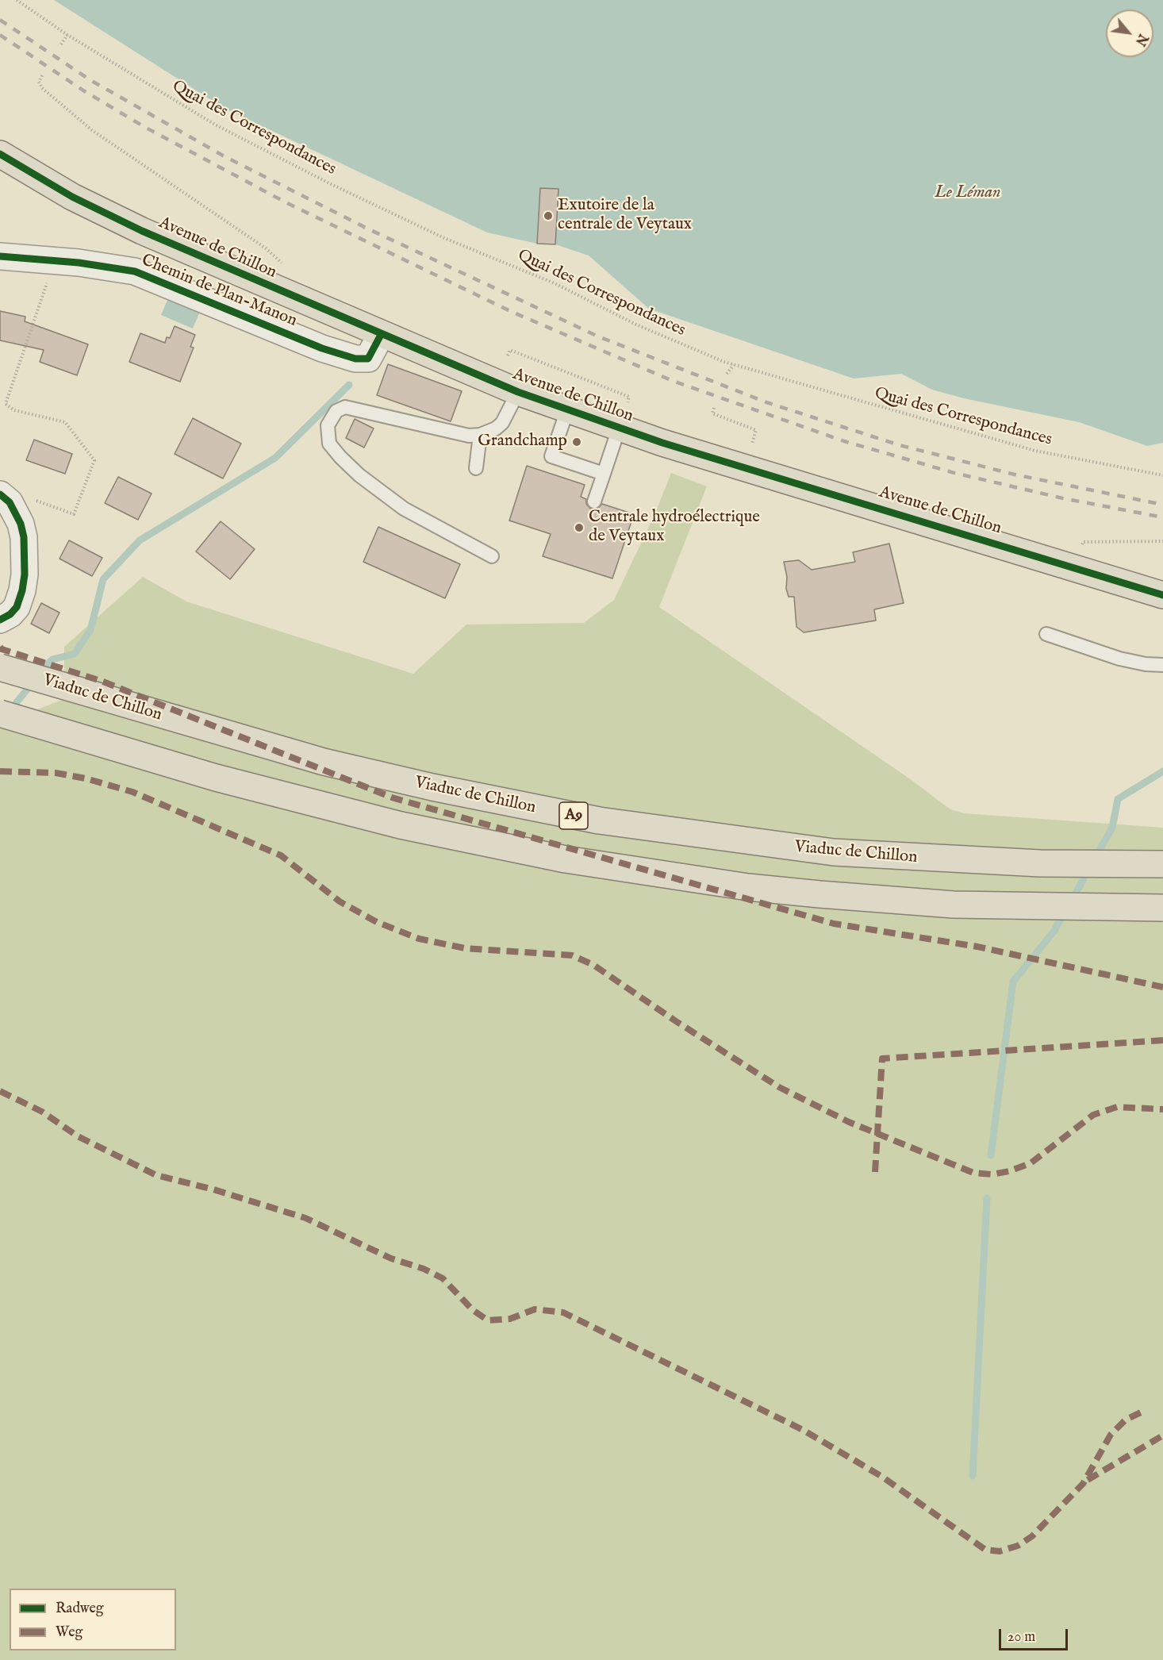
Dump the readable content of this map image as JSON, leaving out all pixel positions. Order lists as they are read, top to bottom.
{
  "streets": {
    "main road": ["Avenue de Chillon", "Viaduc de Chillon", "A9"],
    "street": ["Chemin de Plan-Manon"],
    "path": ["Quai des Correspondances"]
  },
  "crossings": [
    ["Avenue de Chillon", "Chemin de Plan-Manon"]
  ],
  "water": ["Le Léman"],
  "places": ["Exutoire de la centrale de Veytaux", "Grandchamp", "Centrale hydroélectrique de Veytaux"],
  "legend": ["Radweg", "Weg"],
  "scale_bar": "20 m",
  "north": "bottom right"
}
